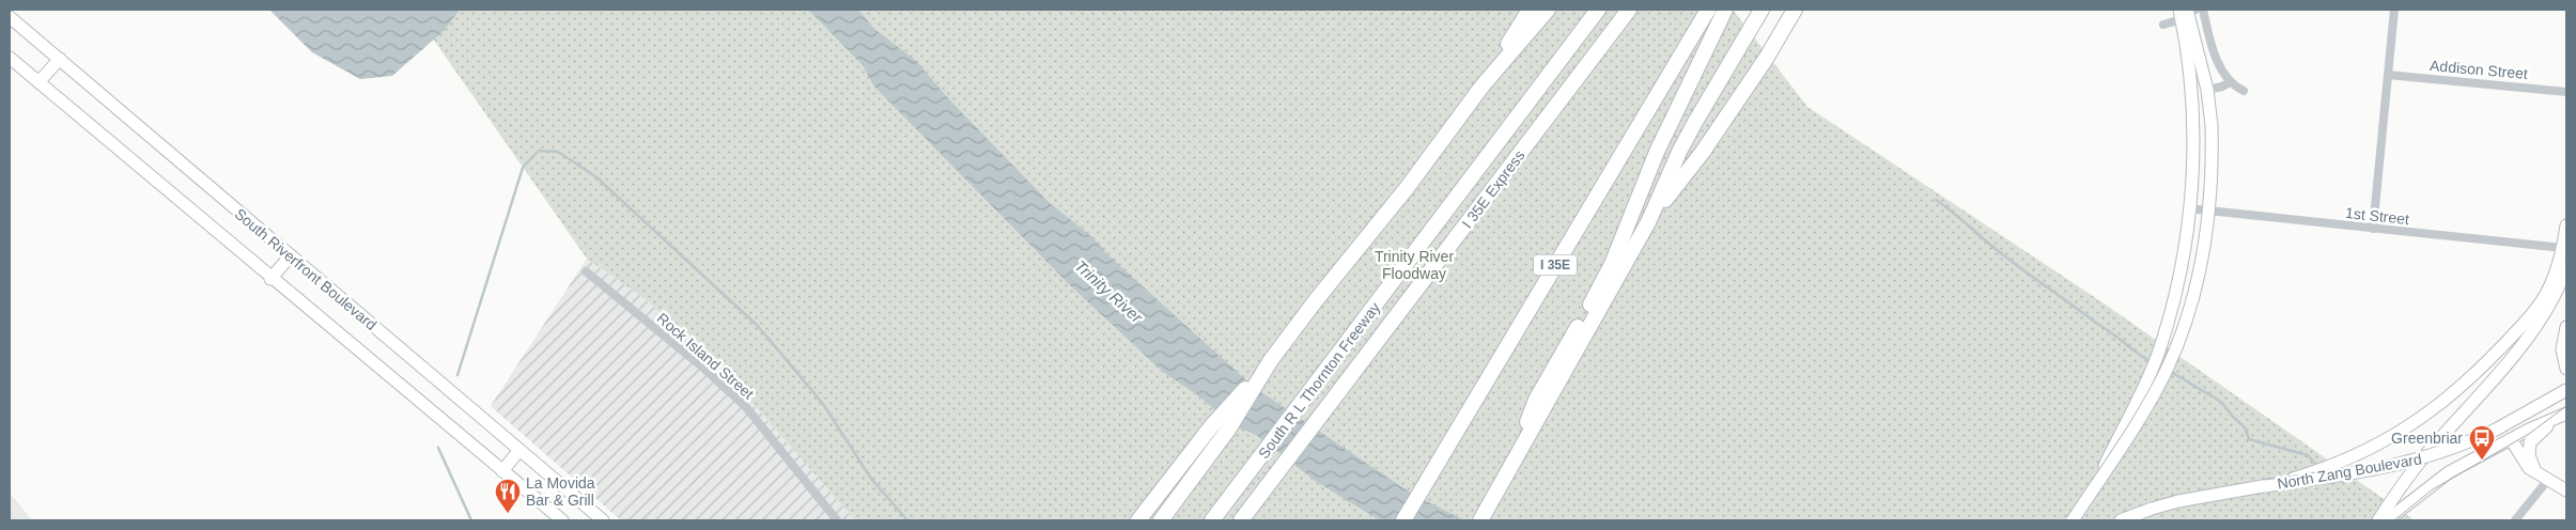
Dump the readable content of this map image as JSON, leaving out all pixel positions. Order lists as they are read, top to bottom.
{
  "streets": {
    "highway": ["I 35E Express", "I 35E", "South R L Thornton Freeway"],
    "main road": ["South Riverfront Boulevard", "North Zang Boulevard"],
    "street": ["Addison Street", "1st Street", "Rock Island Street"]
  },
  "water": ["Trinity River"],
  "parks": ["Trinity River Floodway"],
  "places": {
    "bus stop": ["Greenbriar"],
    "restaurant": ["La Movida Bar & Grill"]
  }
}
